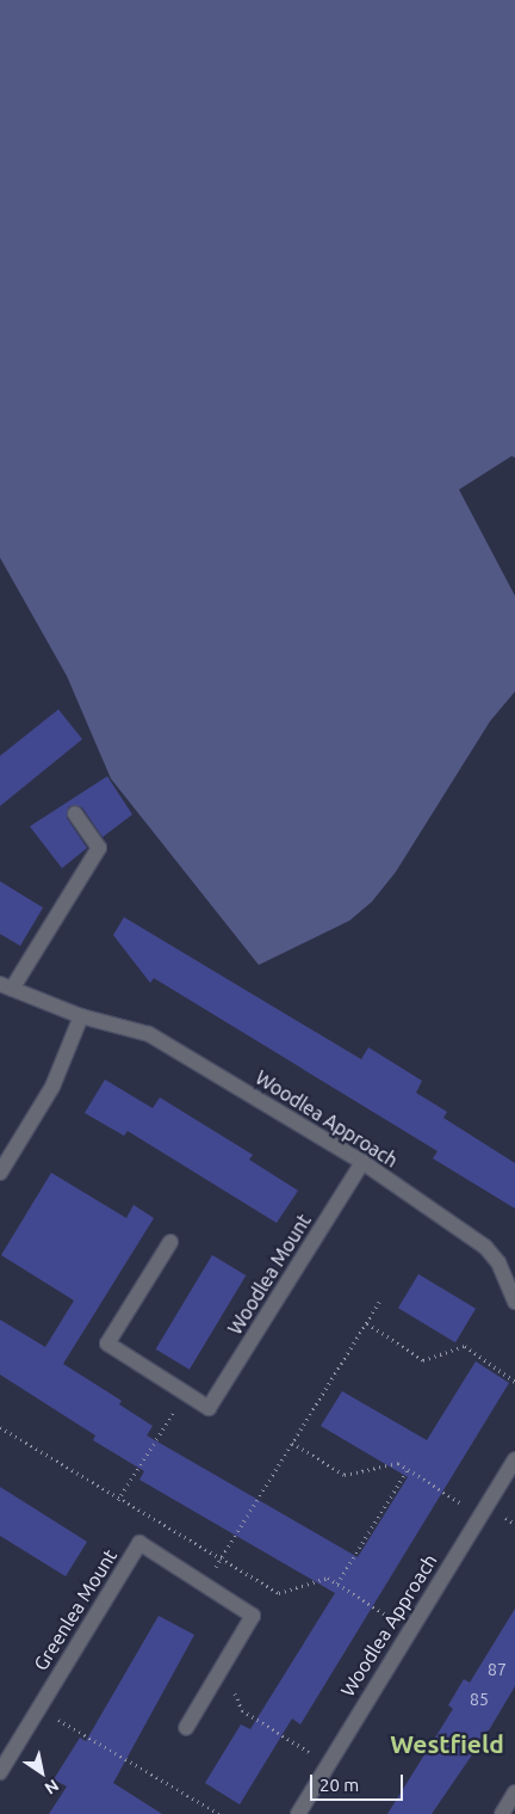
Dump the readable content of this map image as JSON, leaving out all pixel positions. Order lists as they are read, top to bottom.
{
  "streets": {
    "street": ["Woodlea Approach", "Woodlea Mount", "Greenlea Mount"]
  },
  "crossings": [
    ["Woodlea Approach", "Woodlea Mount"]
  ],
  "districts": ["Westfield"],
  "house_numbers": ["87", "85"],
  "scale_bar": "20 m",
  "north": "bottom right"
}
